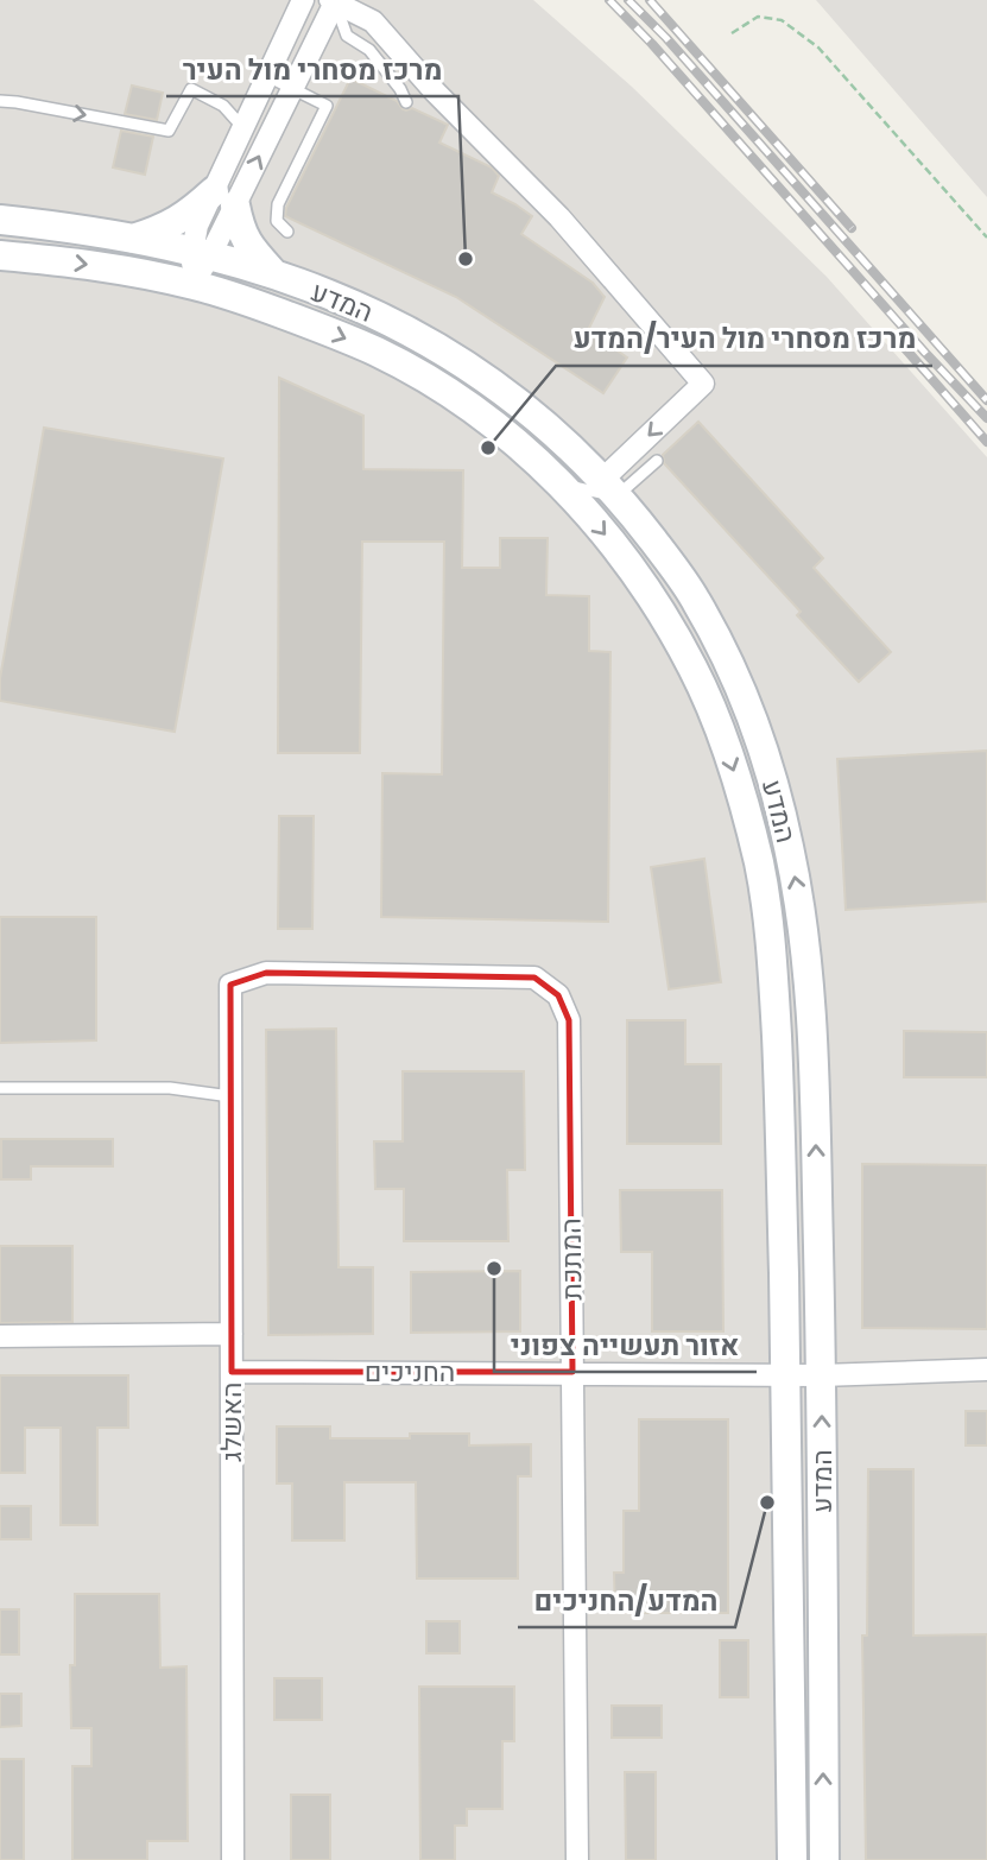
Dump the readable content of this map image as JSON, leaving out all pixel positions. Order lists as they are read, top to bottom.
{
  "streets": {
    "street": [
      "המדע",
      "המתכת",
      "החניכים",
      "האשלג"
    ]
  },
  "crossings": [
    ["המדע", "החניכים"],
    ["המתכת", "החניכים"],
    ["המתכת", "האשלג"],
    ["החניכים", "האשלג"]
  ],
  "places": [
    "מרכז מסחרי מול העיר",
    "מרכז מסחרי מול העיר/המדע",
    "אזור תעשייה צפוני",
    "המדע/החניכים"
  ]
}
